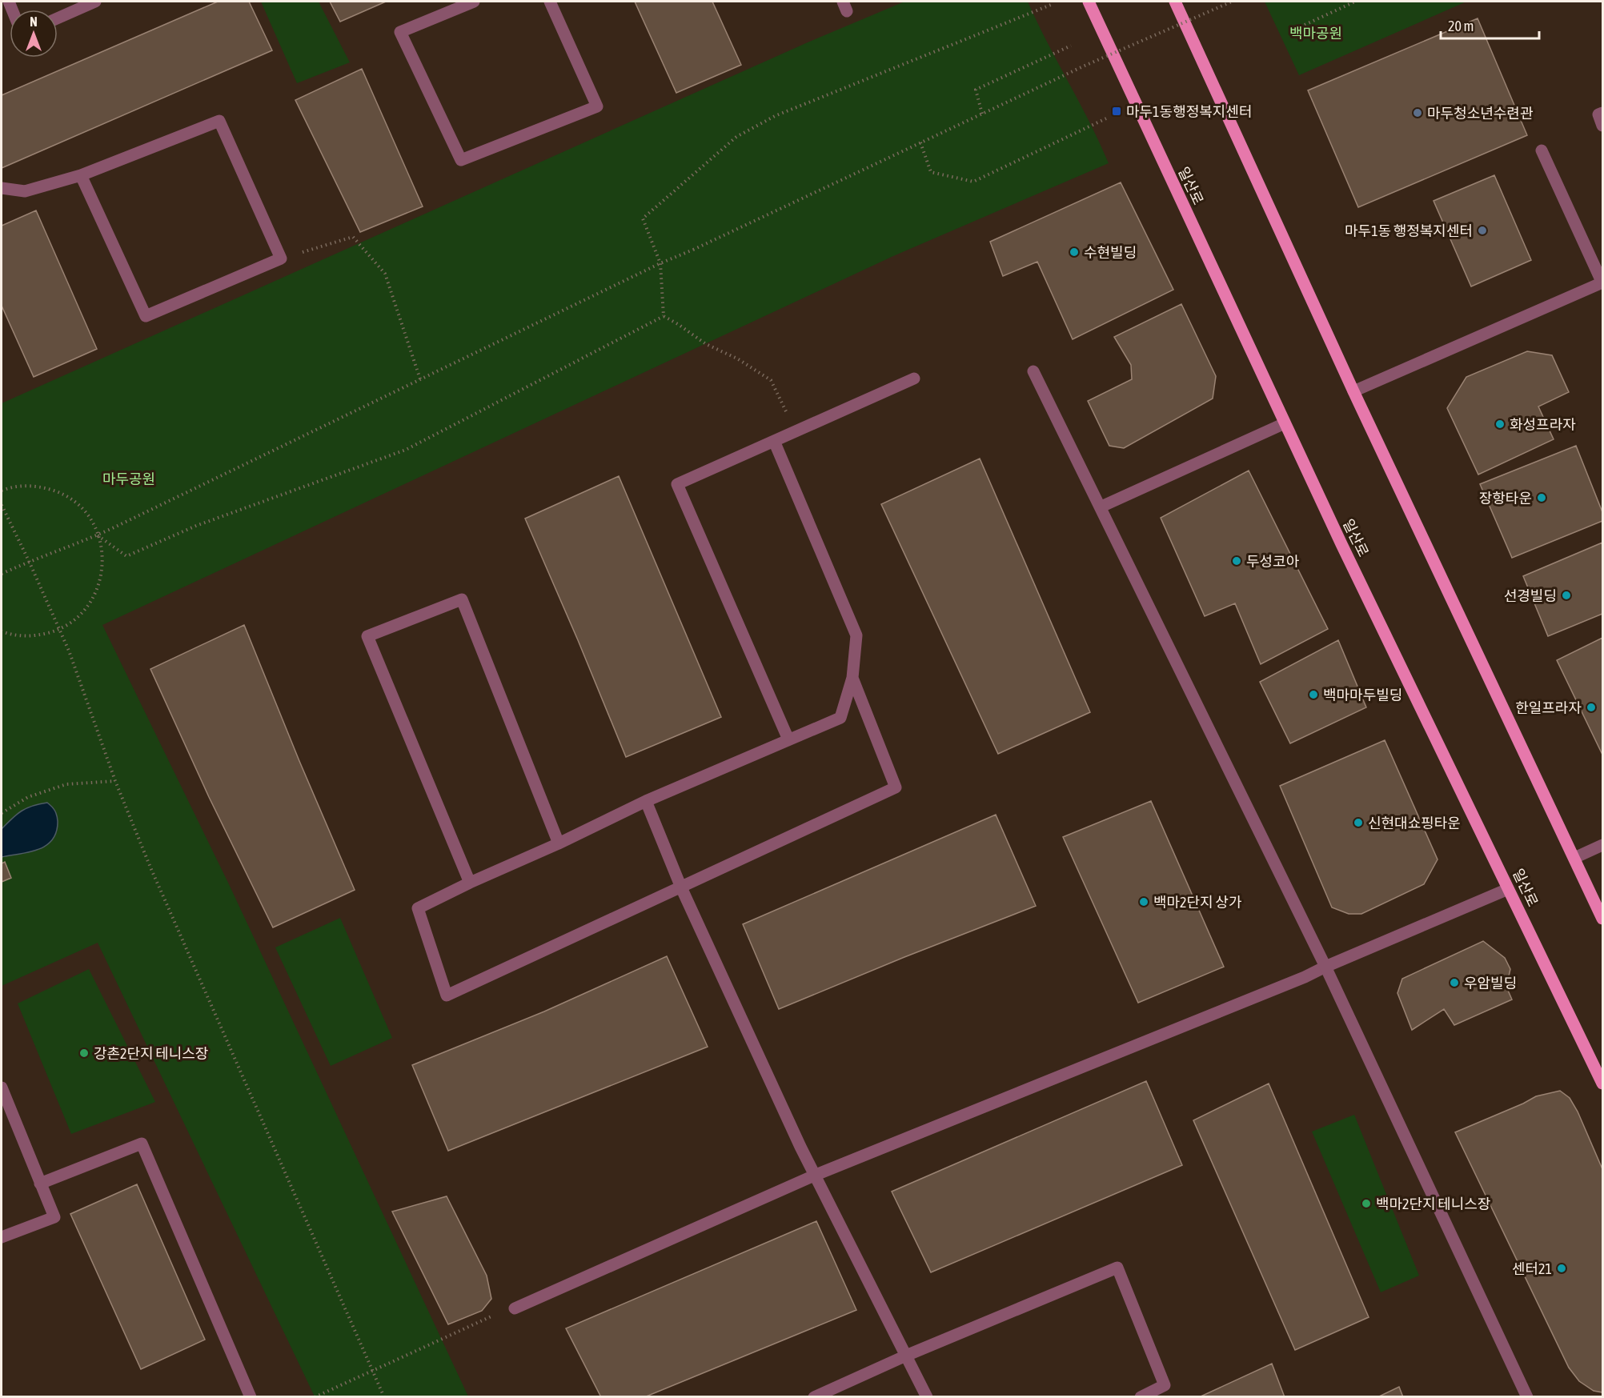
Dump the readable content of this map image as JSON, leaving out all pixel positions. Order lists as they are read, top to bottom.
{
  "streets": {
    "main road": ["일산로"]
  },
  "parks": ["백마공원", "마두공원"],
  "places": {
    "transit": ["마두1동행정복지센터"],
    "other": [
      "마두청소년수련관",
      "마두1동 행정복지센터",
      "수현빌딩",
      "화성프라자",
      "장항타운",
      "두성코아",
      "선경빌딩",
      "백마마두빌딩",
      "한일프라자",
      "신현대쇼핑타운",
      "백마2단지 상가",
      "우암빌딩",
      "강촌2단지 테니스장",
      "백마2단지 테니스장",
      "센터21"
    ]
  },
  "scale_bar": "20 m",
  "north": "top"
}
